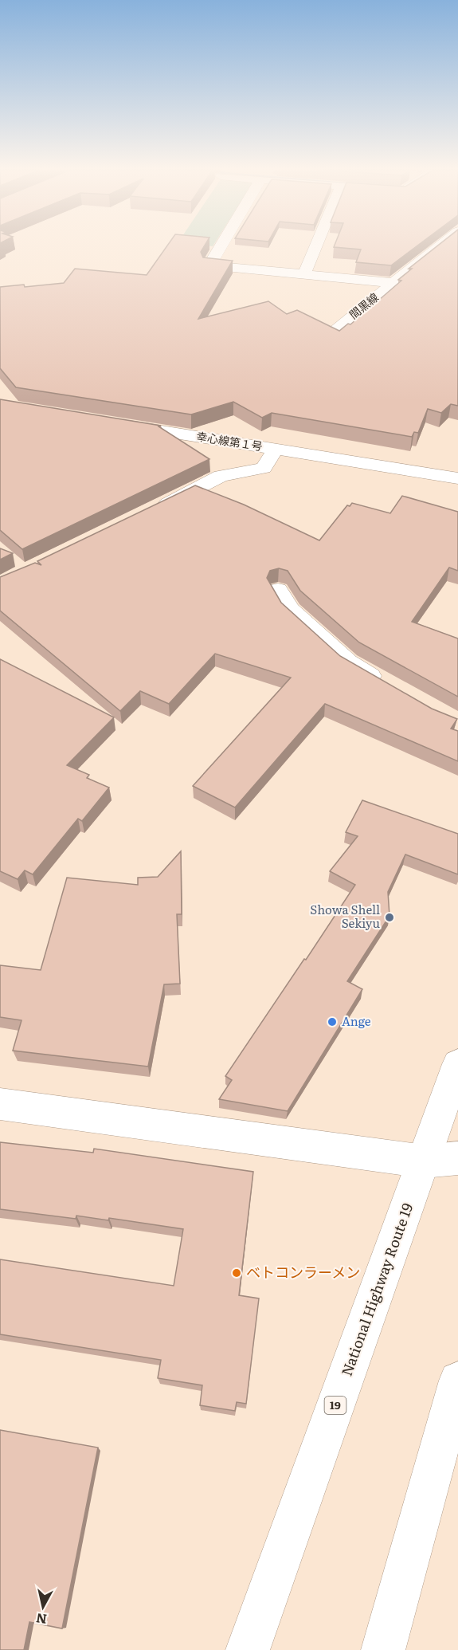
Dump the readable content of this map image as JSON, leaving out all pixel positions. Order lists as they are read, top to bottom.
{
  "streets": {
    "main road": [
      "間黒線",
      "幸心線第１号",
      "National Highway Route 19",
      "19"
    ]
  },
  "places": ["Showa Shell Sekiyu", "Ange", "ベトコンラーメン"],
  "north": "bottom"
}
